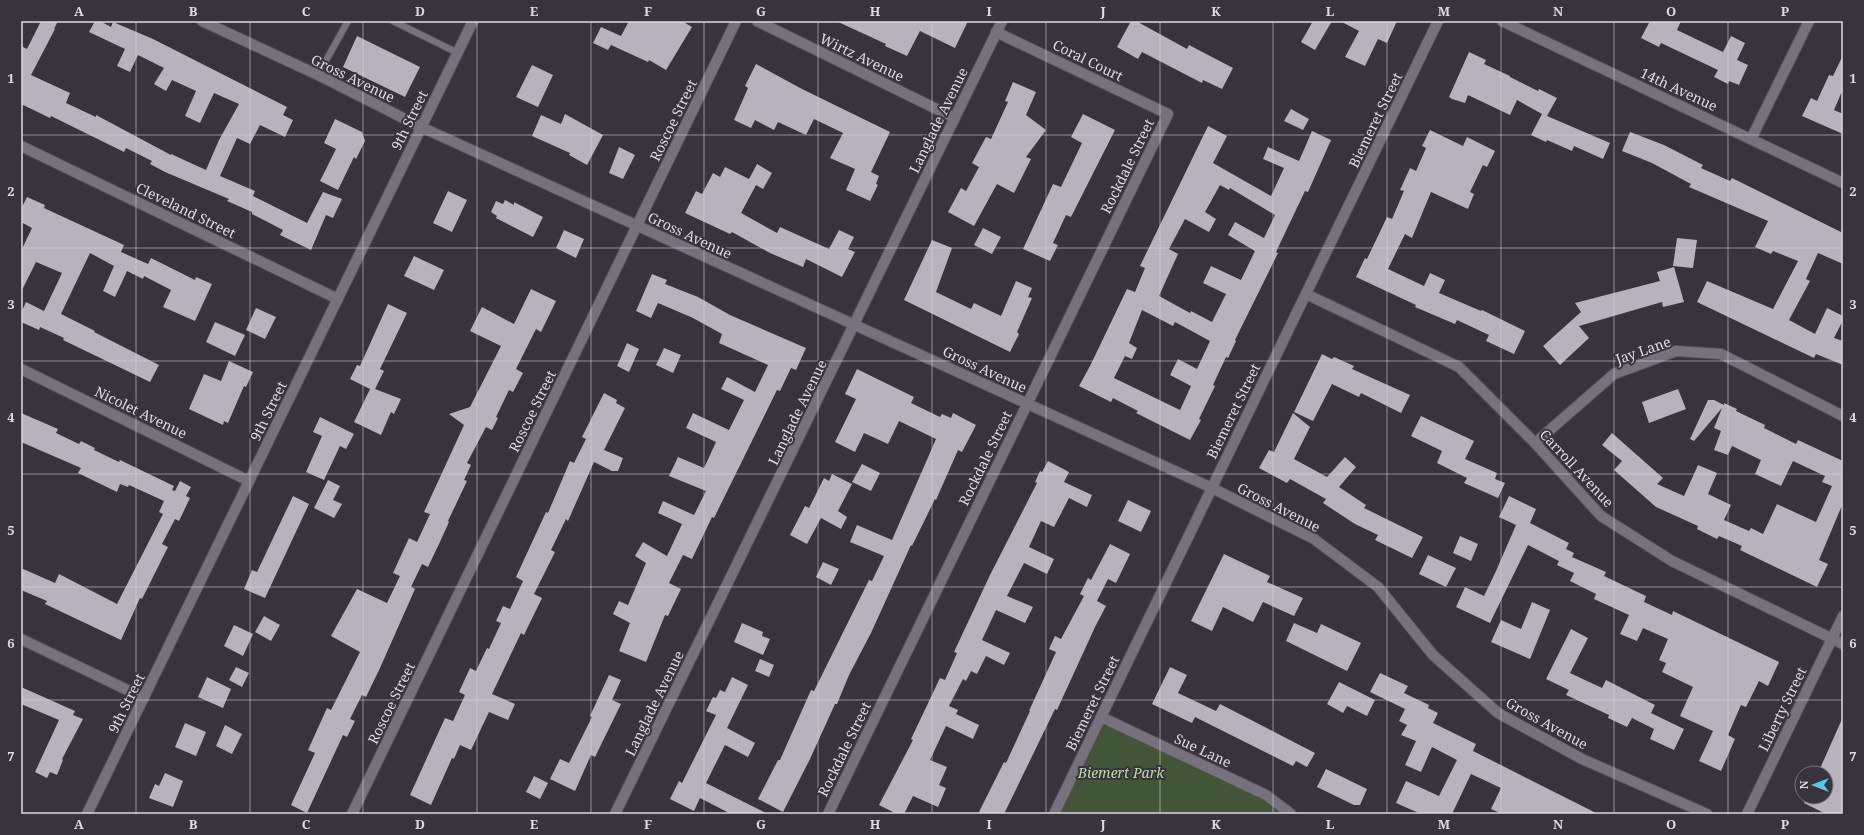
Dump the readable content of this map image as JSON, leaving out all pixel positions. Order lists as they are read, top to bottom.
{
  "streets": {
    "street": [
      "Wirtz Avenue",
      "Coral Court",
      "Gross Avenue",
      "14th Avenue",
      "9th Street",
      "Roscoe Street",
      "Langlade Avenue",
      "Biemeret Street",
      "Rockdale Street",
      "Cleveland Street",
      "Jay Lane",
      "Nicolet Avenue",
      "Carroll Avenue",
      "Liberty Street",
      "Sue Lane"
    ]
  },
  "crossings": [
    ["Wirtz Avenue", "Langlade Avenue"],
    ["Coral Court", "Langlade Avenue"],
    ["Coral Court", "Rockdale Street"],
    ["Gross Avenue", "9th Street"],
    ["Gross Avenue", "Roscoe Street"],
    ["Gross Avenue", "Langlade Avenue"],
    ["Gross Avenue", "Biemeret Street"],
    ["Gross Avenue", "Rockdale Street"],
    ["9th Street", "Cleveland Street"],
    ["9th Street", "Nicolet Avenue"],
    ["Biemeret Street", "Carroll Avenue"],
    ["Biemeret Street", "Sue Lane"],
    ["Jay Lane", "Carroll Avenue"],
    ["Carroll Avenue", "Liberty Street"]
  ],
  "parks": ["Biemert Park"],
  "north": "left",
  "grid": {
    "columns": [
      "A",
      "B",
      "C",
      "D",
      "E",
      "F",
      "G",
      "H",
      "I",
      "J",
      "K",
      "L",
      "M",
      "N",
      "O",
      "P"
    ],
    "rows": [
      "1",
      "2",
      "3",
      "4",
      "5",
      "6",
      "7"
    ]
  }
}
